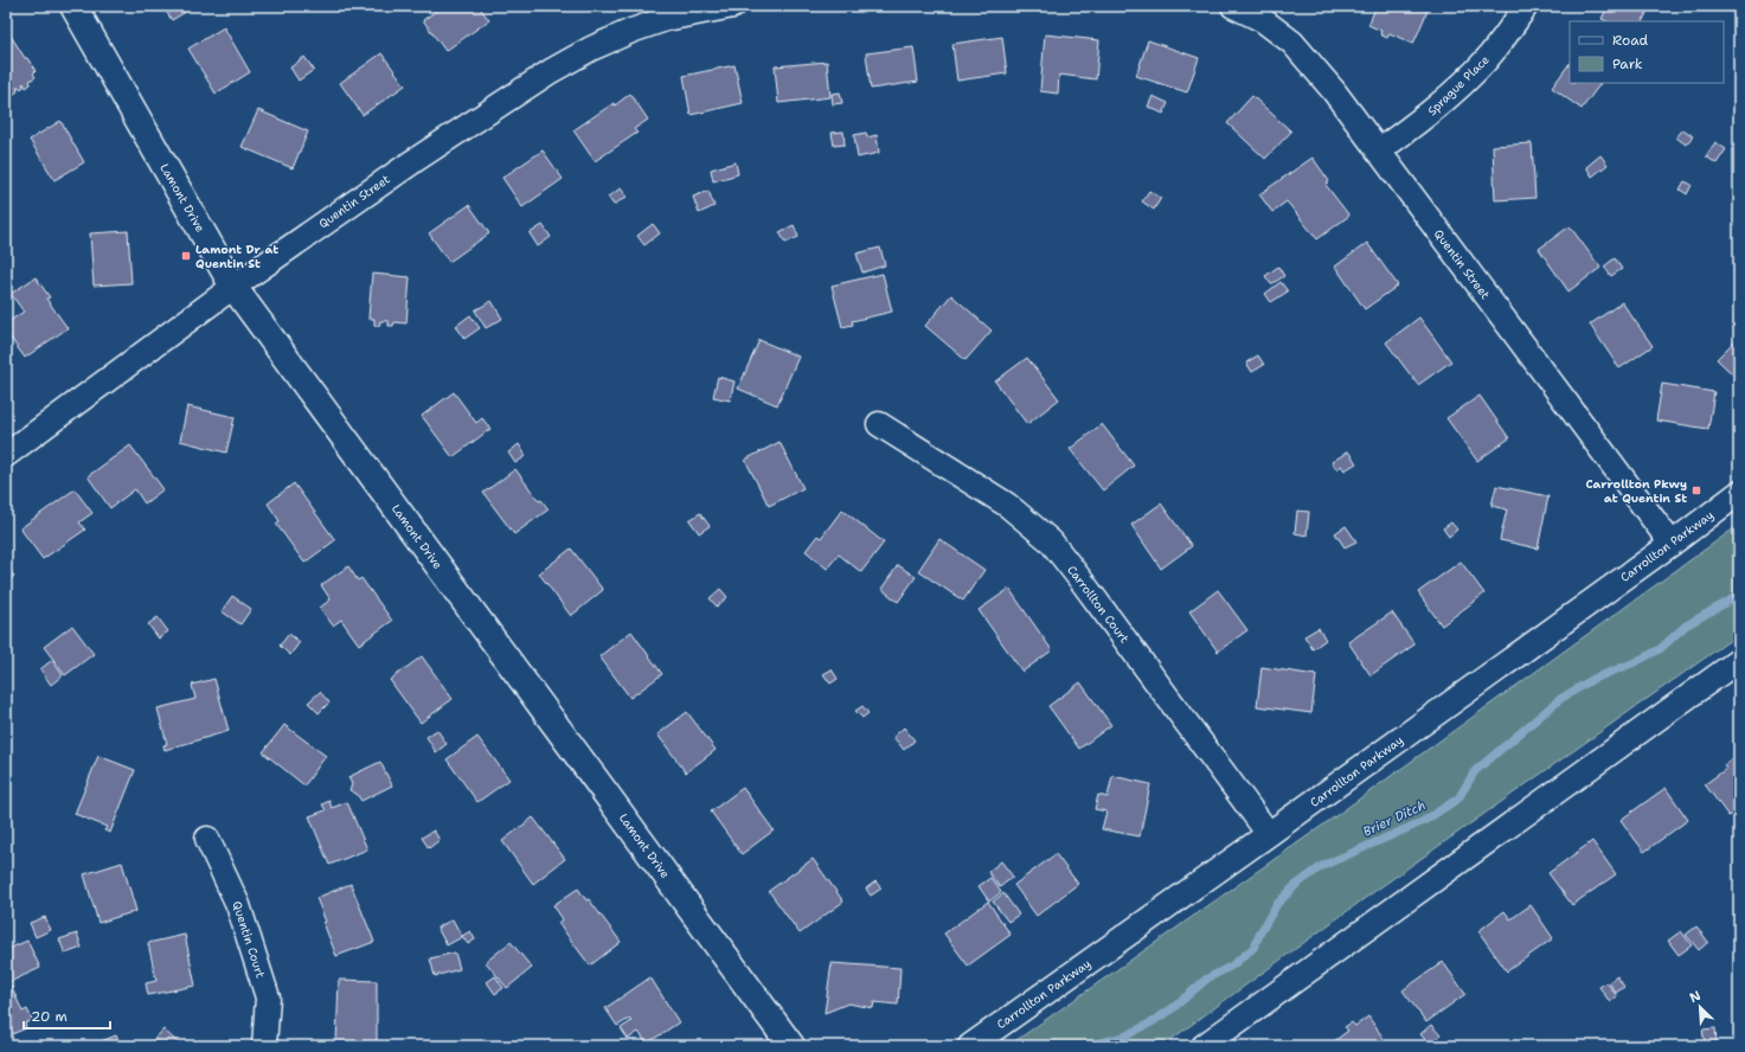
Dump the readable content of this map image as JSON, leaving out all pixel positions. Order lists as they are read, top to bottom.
{
  "streets": {
    "street": [
      "Sprague Place",
      "Lamont Drive",
      "Quentin Street",
      "Carrollton Parkway",
      "Carrollton Court",
      "Quentin Court"
    ]
  },
  "crossings": [
    ["Sprague Place", "Quentin Street"],
    ["Lamont Drive", "Quentin Street"],
    ["Quentin Street", "Carrollton Parkway"],
    ["Carrollton Parkway", "Carrollton Court"]
  ],
  "water": ["Brier Ditch"],
  "places": {
    "transit": ["Lamont Dr at Quentin St", "Carrollton Pkwy at Quentin St"]
  },
  "legend": ["Road", "Park"],
  "scale_bar": "20 m",
  "north": "top left"
}
